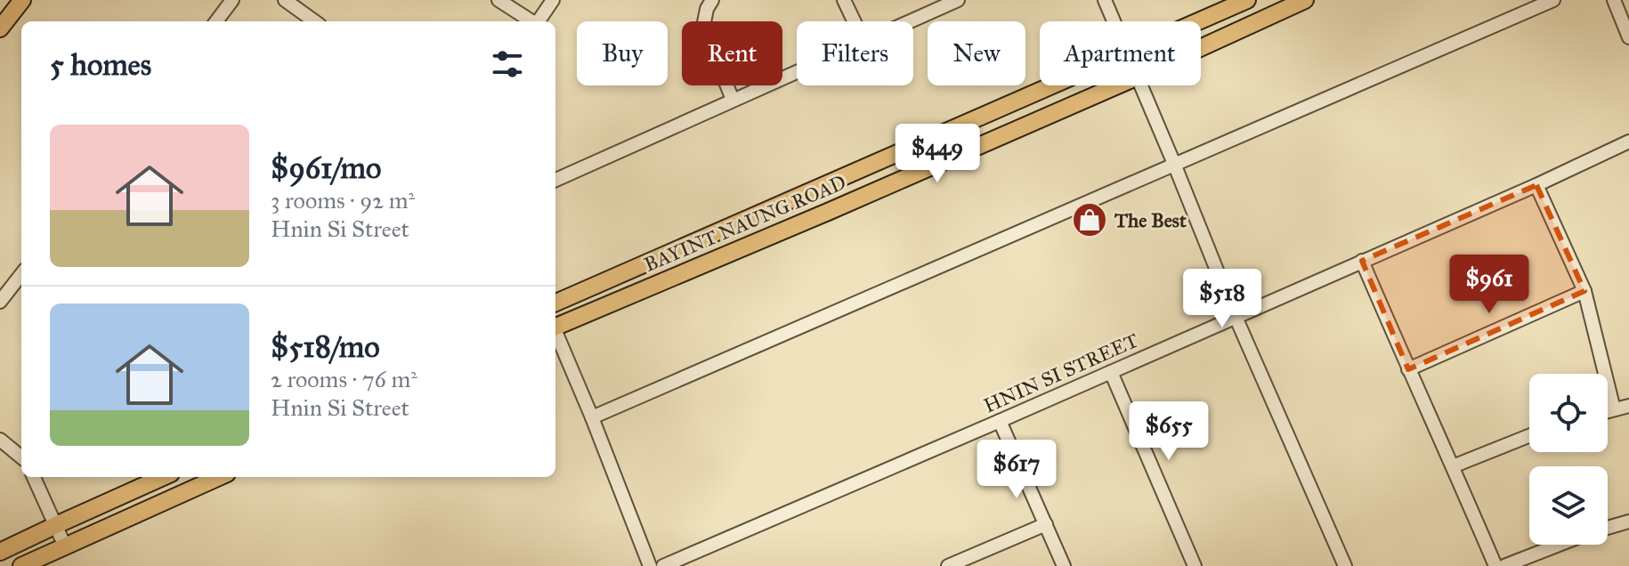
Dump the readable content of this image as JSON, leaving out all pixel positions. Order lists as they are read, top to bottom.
{
  "streets": {
    "main road": ["BAYINT NAUNG ROAD"],
    "street": ["HNIN SI STREET"]
  },
  "places": {
    "shop": ["The Best"]
  },
  "page": {
    "chip": [
      "Buy",
      "Rent",
      "Filters",
      "New",
      "Apartment"
    ],
    "heading": "5 homes",
    "list": [
      {
        "name": "$961/mo",
        "note": "3 rooms · 92 m² · Hnin Si Street"
      },
      {
        "name": "$518/mo",
        "note": "2 rooms · 76 m² · Hnin Si Street"
      }
    ],
    "price": [
      "$449",
      "$961",
      "$518",
      "$655",
      "$617"
    ]
  }
}
